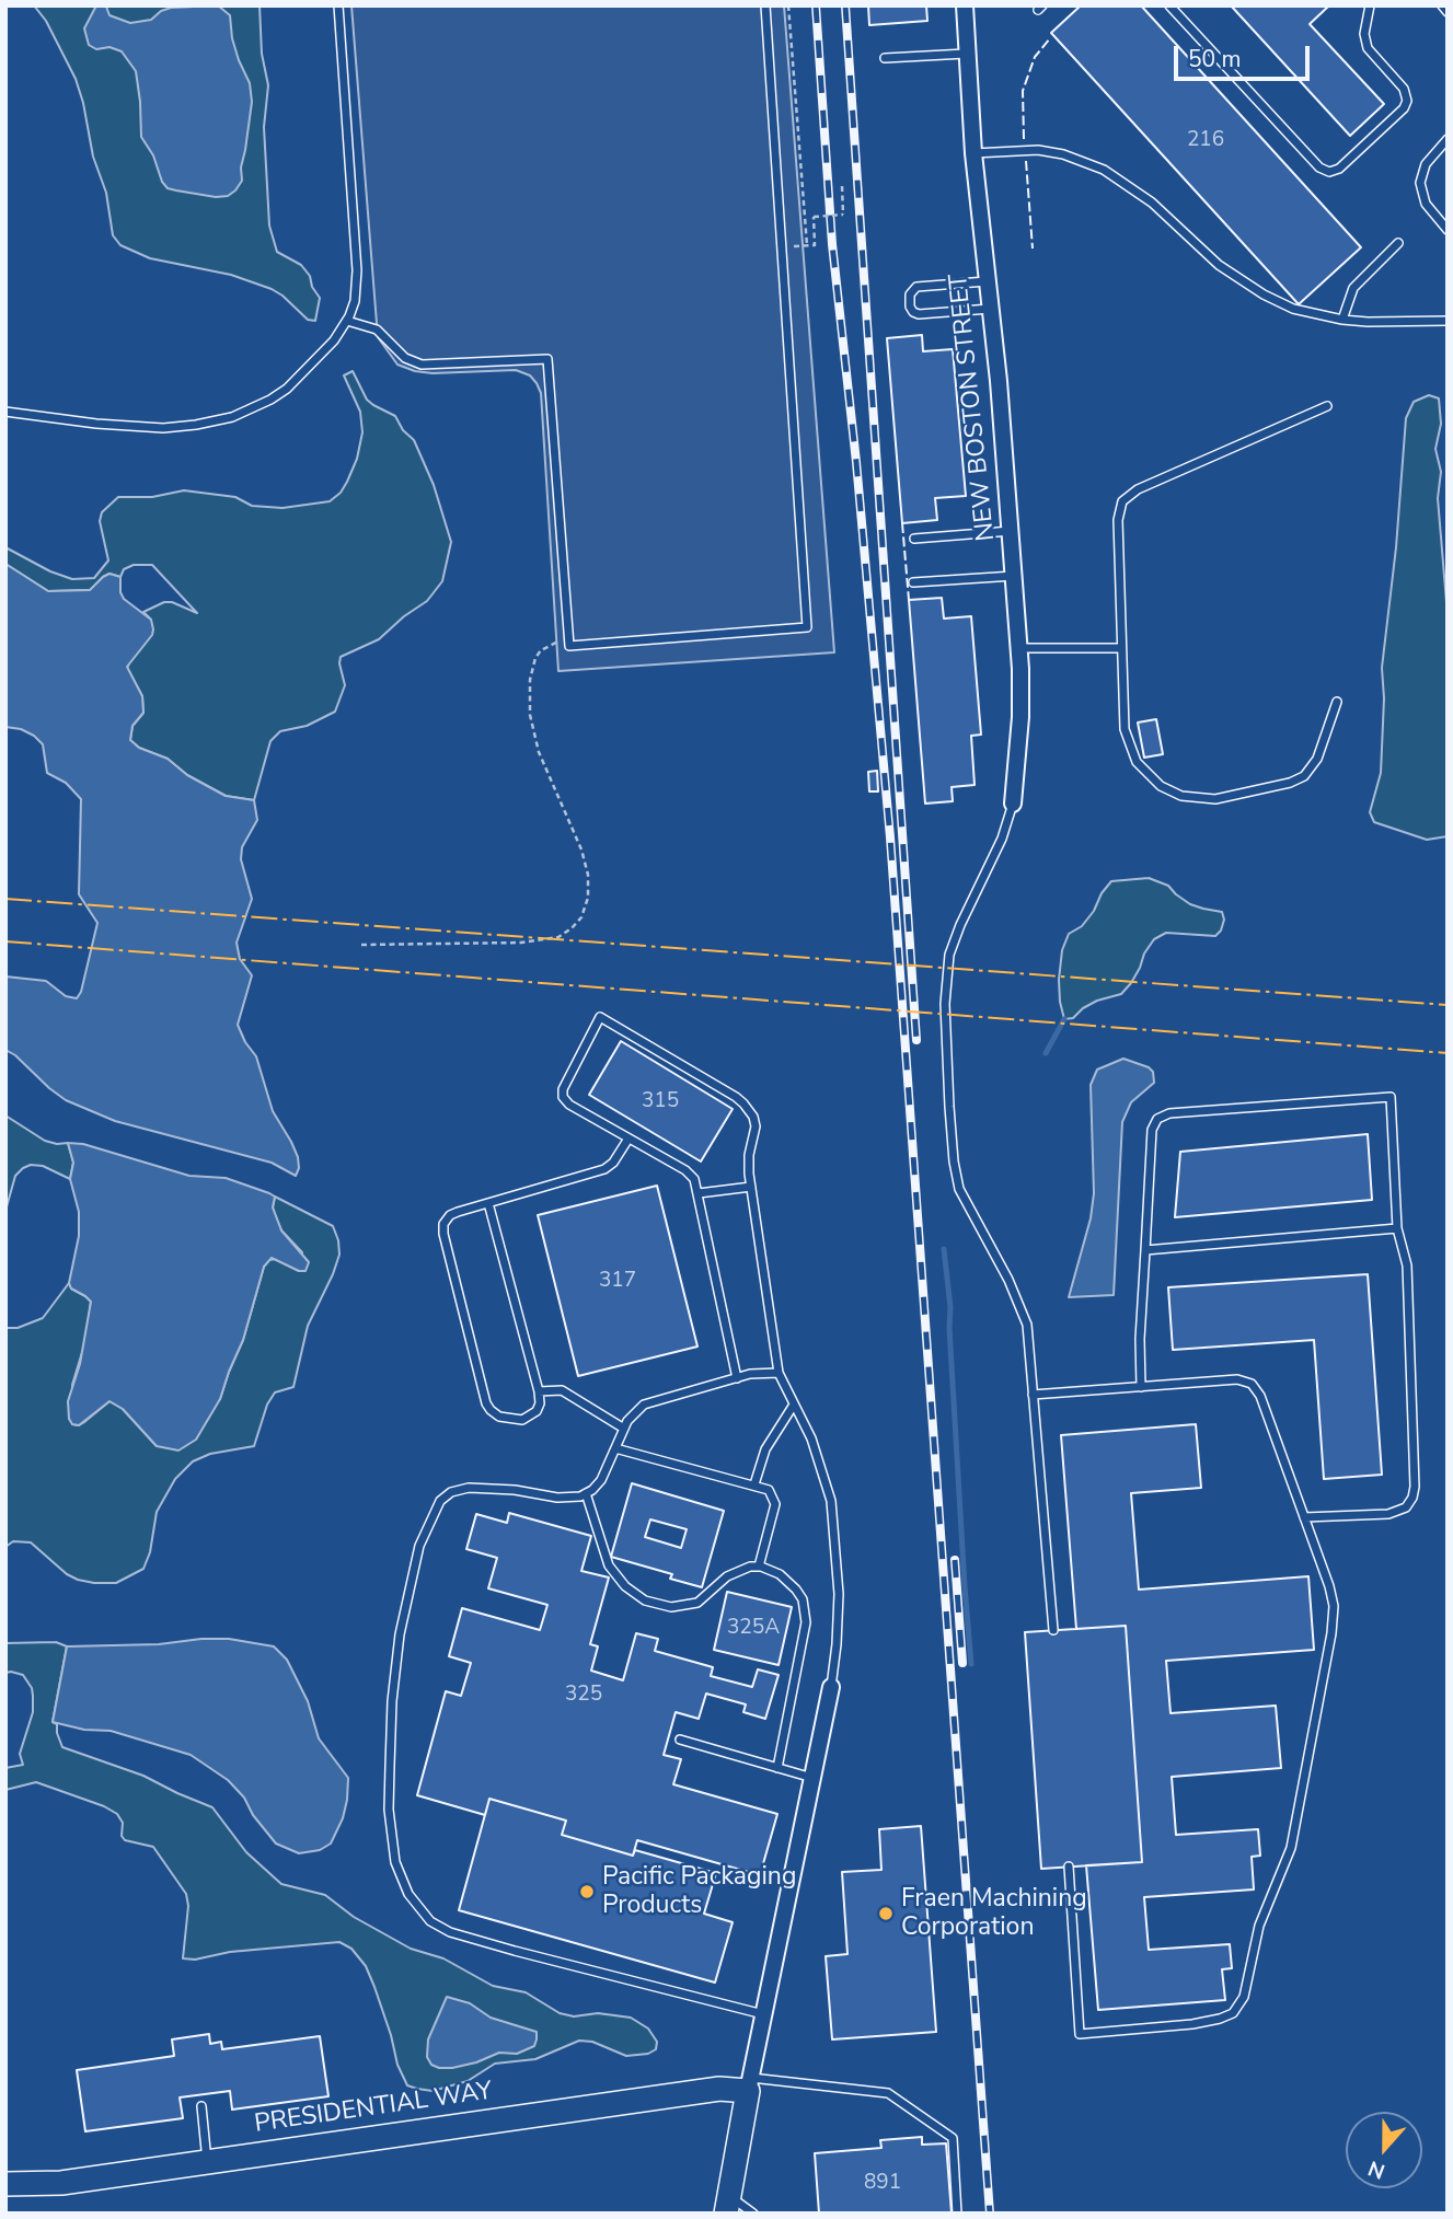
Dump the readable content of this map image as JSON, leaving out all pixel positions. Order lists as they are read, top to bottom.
{
  "streets": {
    "street": ["NEW BOSTON STREET", "PRESIDENTIAL WAY"]
  },
  "places": ["Pacific Packaging Products", "Fraen Machining Corporation"],
  "house_numbers": [
    "216",
    "315",
    "317",
    "325A",
    "325",
    "891"
  ],
  "scale_bar": "50 m",
  "north": "bottom"
}
